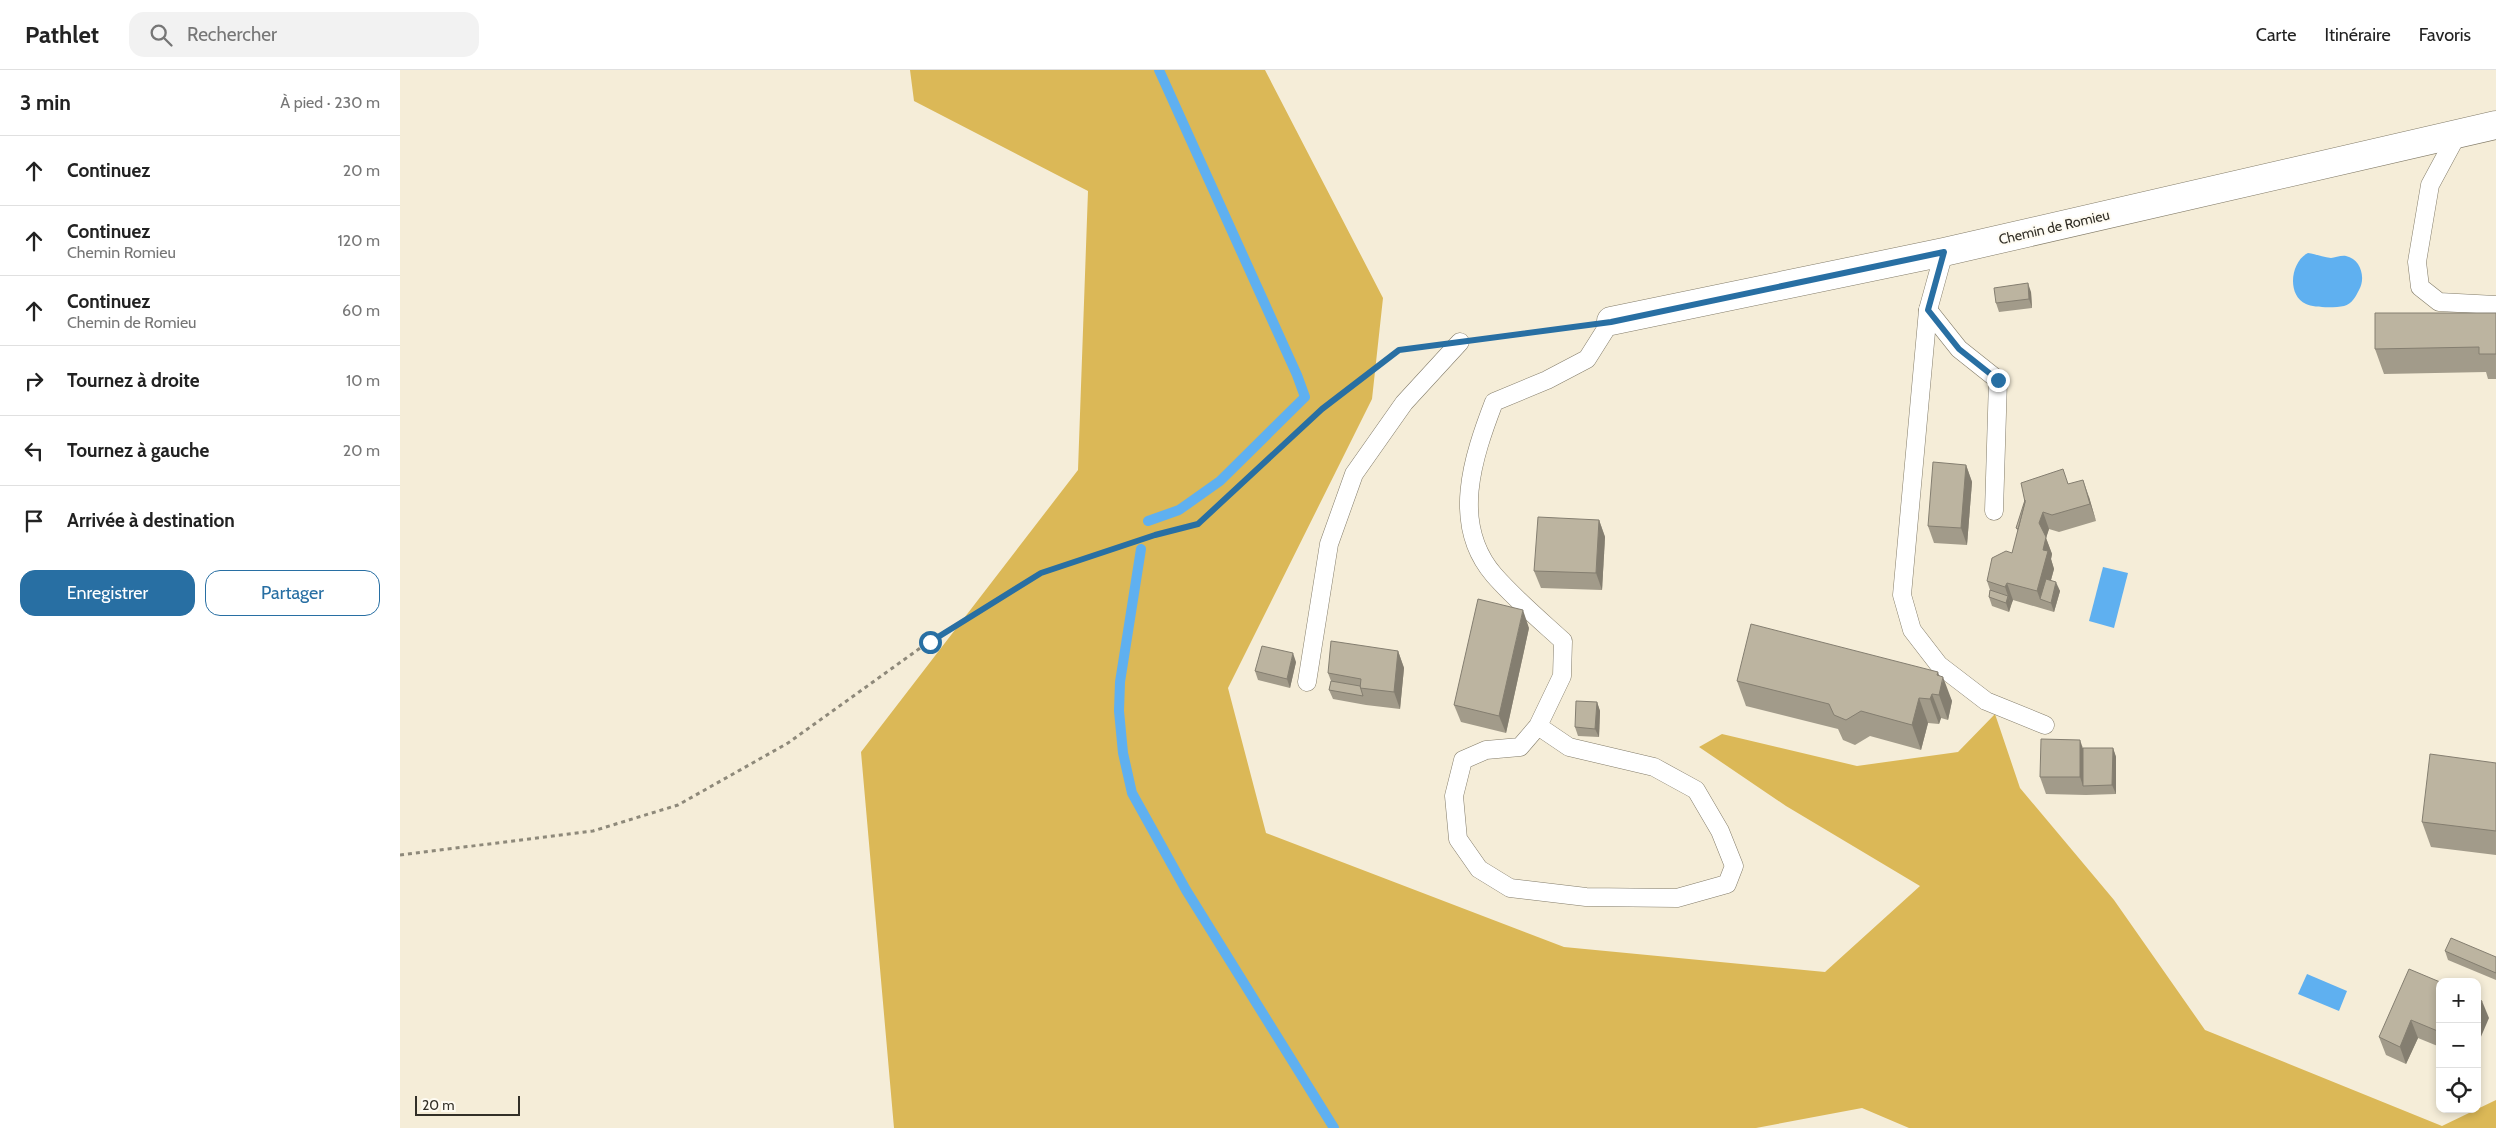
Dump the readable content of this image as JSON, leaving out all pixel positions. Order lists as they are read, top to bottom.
{
  "streets": {
    "street": ["Chemin de Romieu"]
  },
  "scale_bar": "20 m",
  "page": {
    "header": "Pathlet",
    "search": "Rechercher",
    "nav": ["Carte", "Itinéraire", "Favoris"],
    "heading": ["3 min", "À pied · 230 m"],
    "list": [
      ["Continuez", "20 m"],
      ["Continuez", "Chemin Romieu", "120 m"],
      ["Continuez", "Chemin de Romieu", "60 m"],
      ["Tournez à droite", "10 m"],
      ["Tournez à gauche", "20 m"],
      "Arrivée à destination"
    ],
    "buttons": ["Enregistrer", "Partager"],
    "map_buttons": ["+", "−"],
    "scale": "20 m"
  }
}
